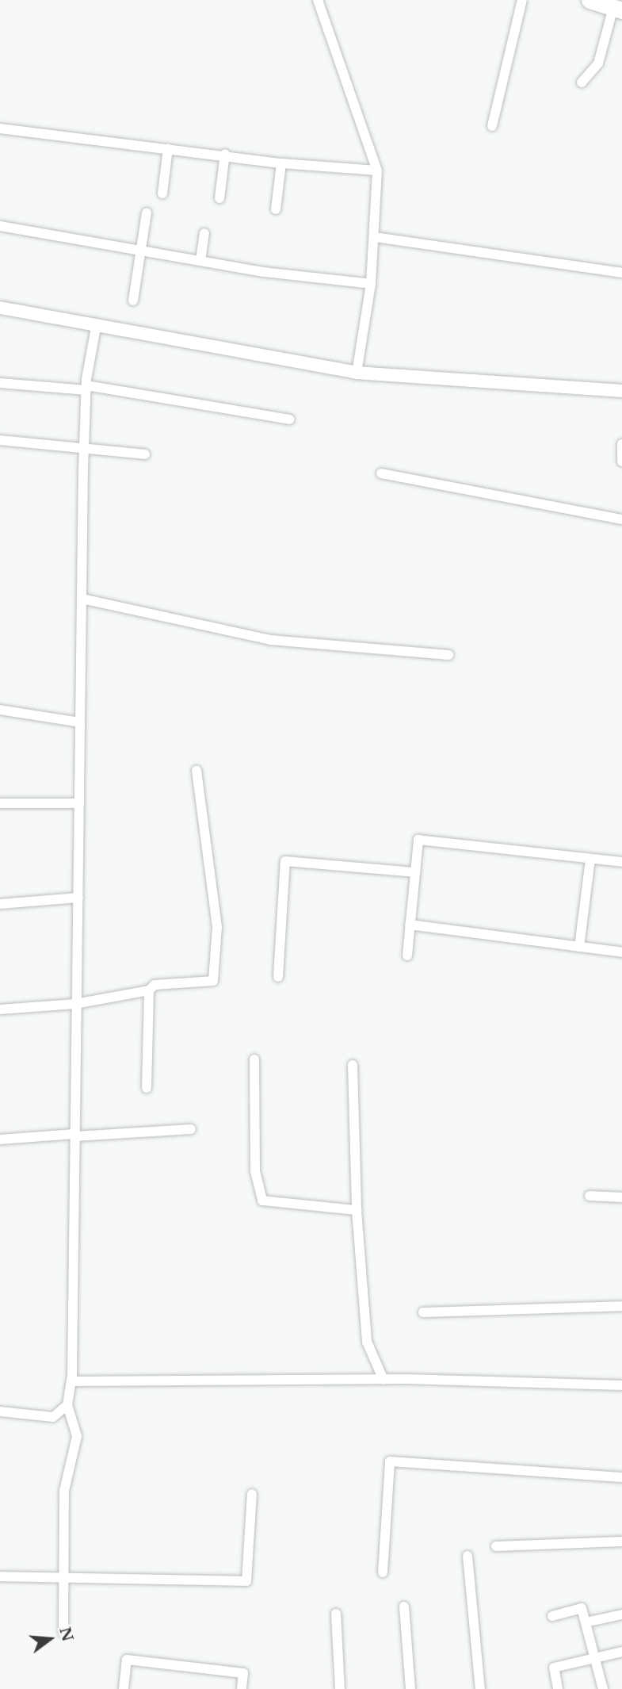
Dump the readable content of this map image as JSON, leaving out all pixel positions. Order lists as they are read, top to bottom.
{
  "north": "right"
}
